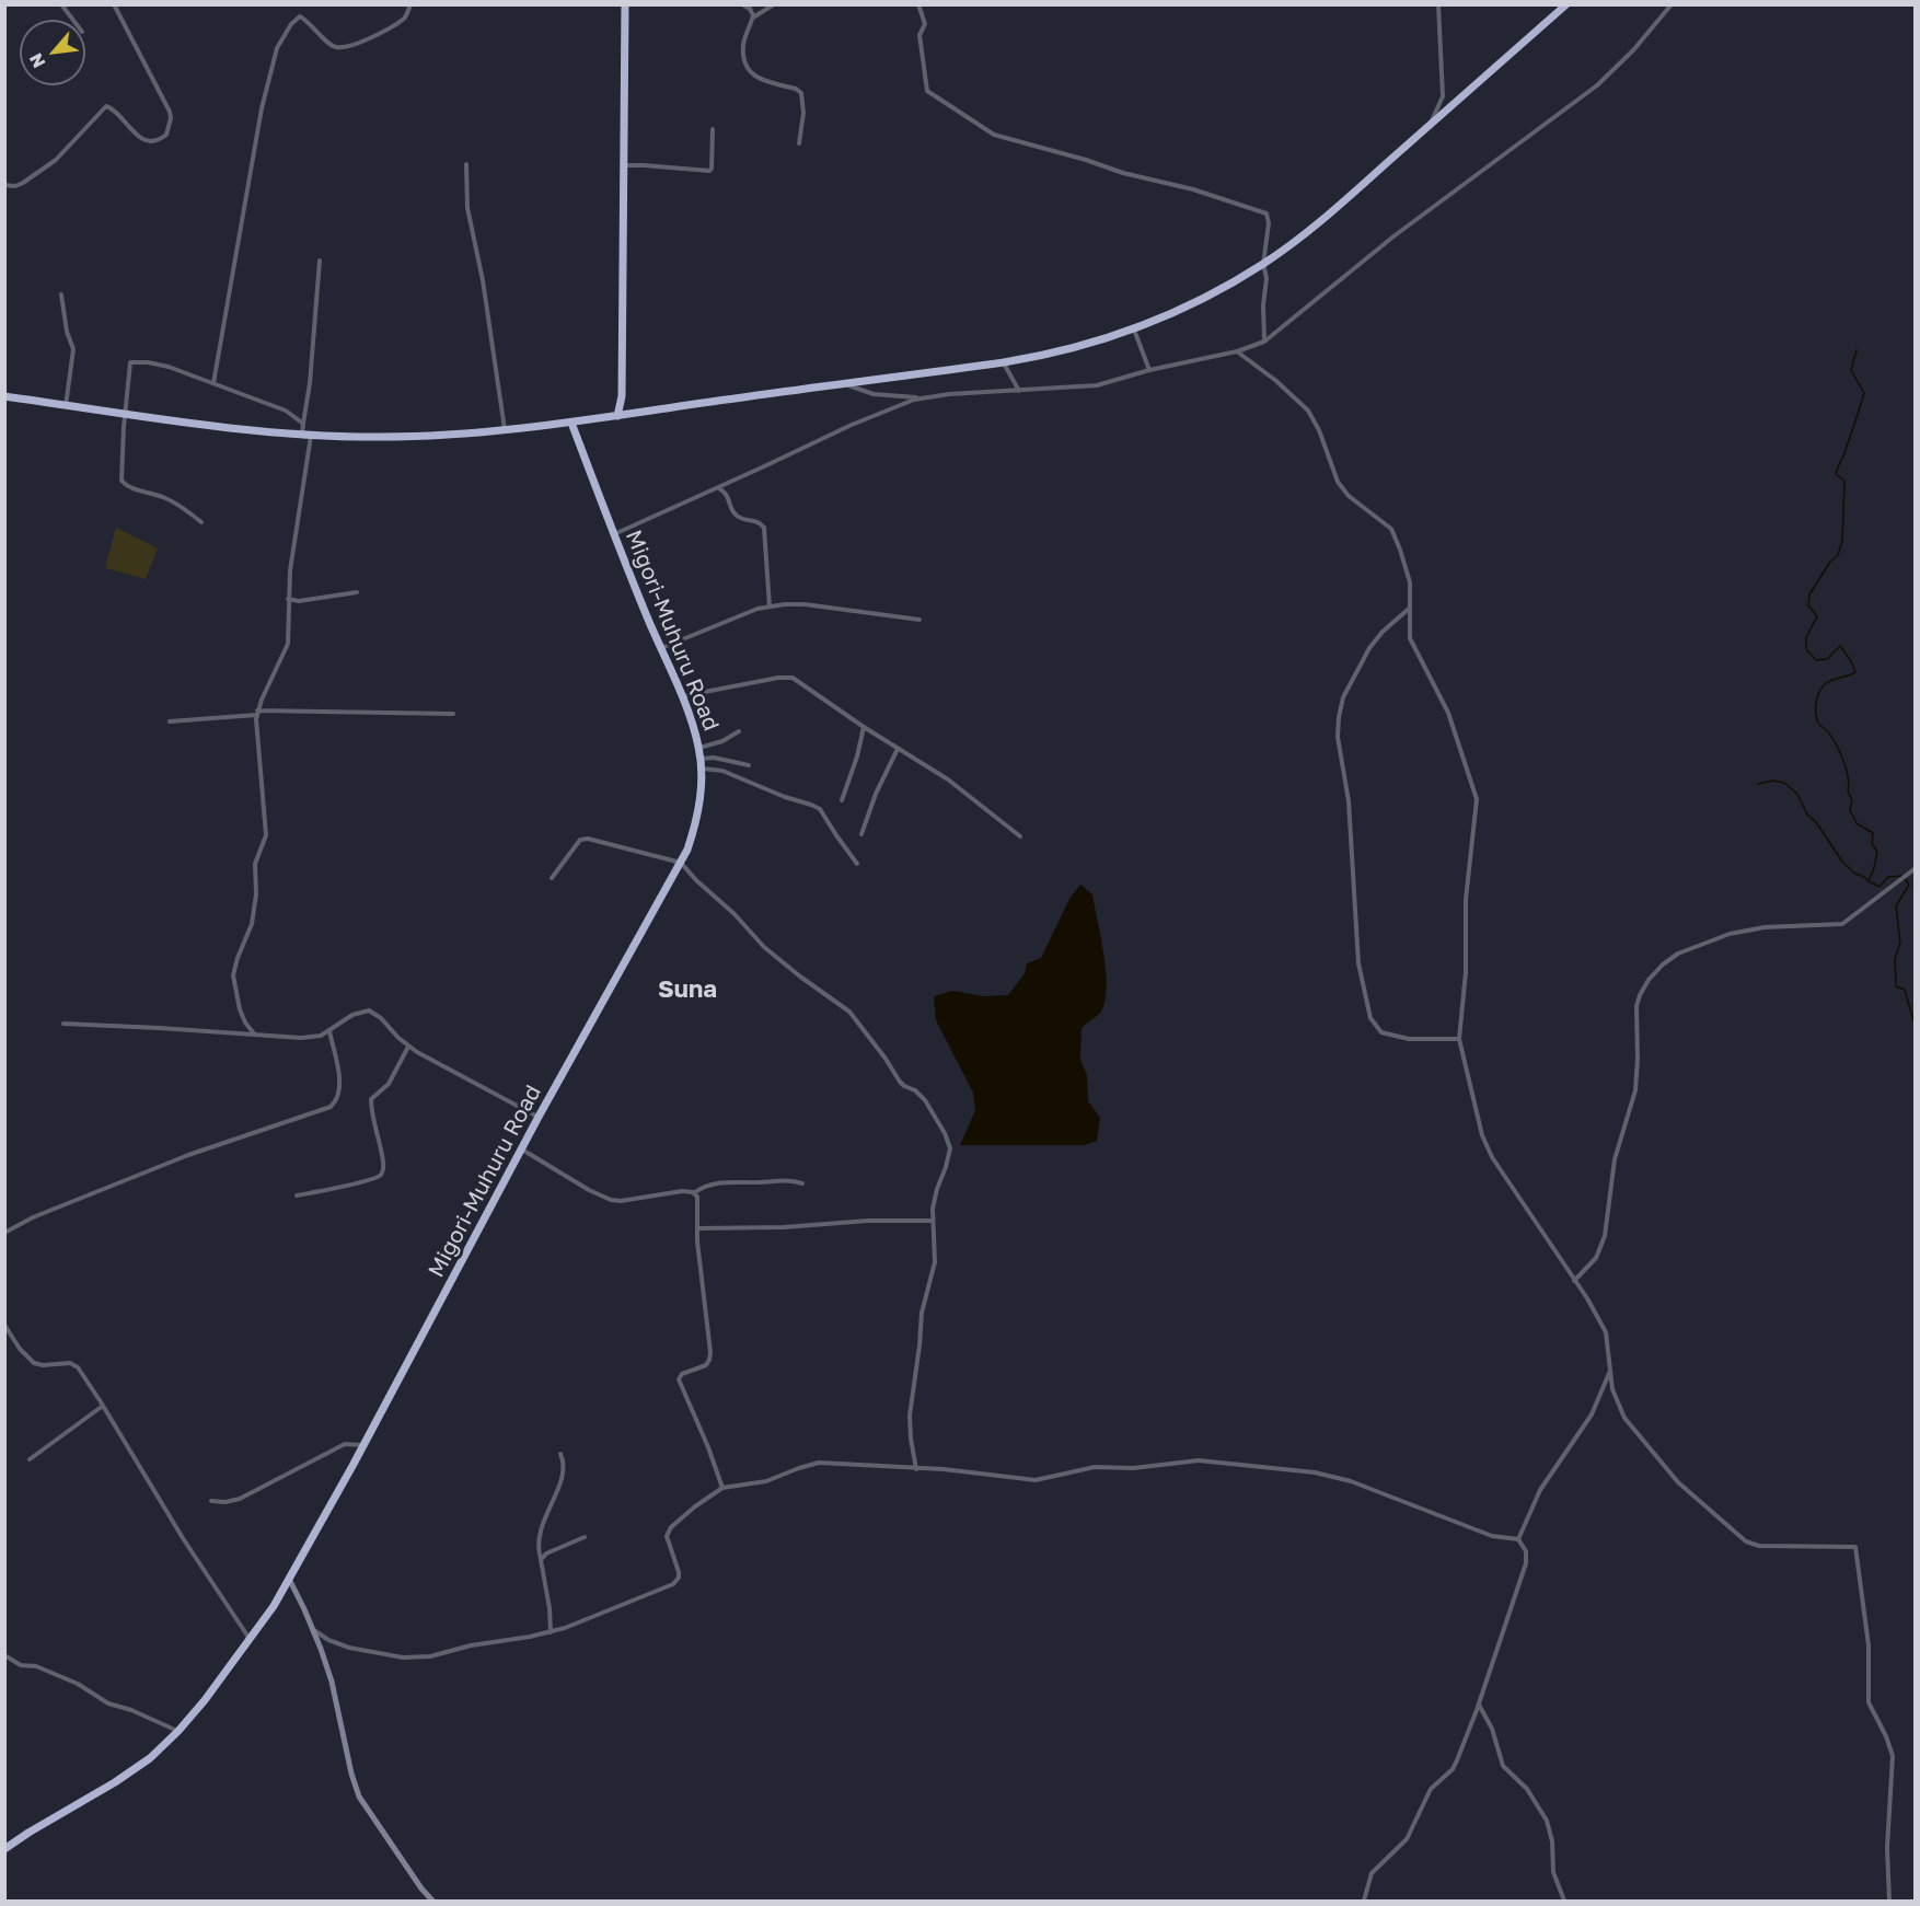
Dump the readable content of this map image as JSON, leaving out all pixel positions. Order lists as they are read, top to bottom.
{
  "streets": {
    "highway": ["Migori-Muhuru Road"]
  },
  "districts": ["Suna"],
  "north": "bottom left"
}
